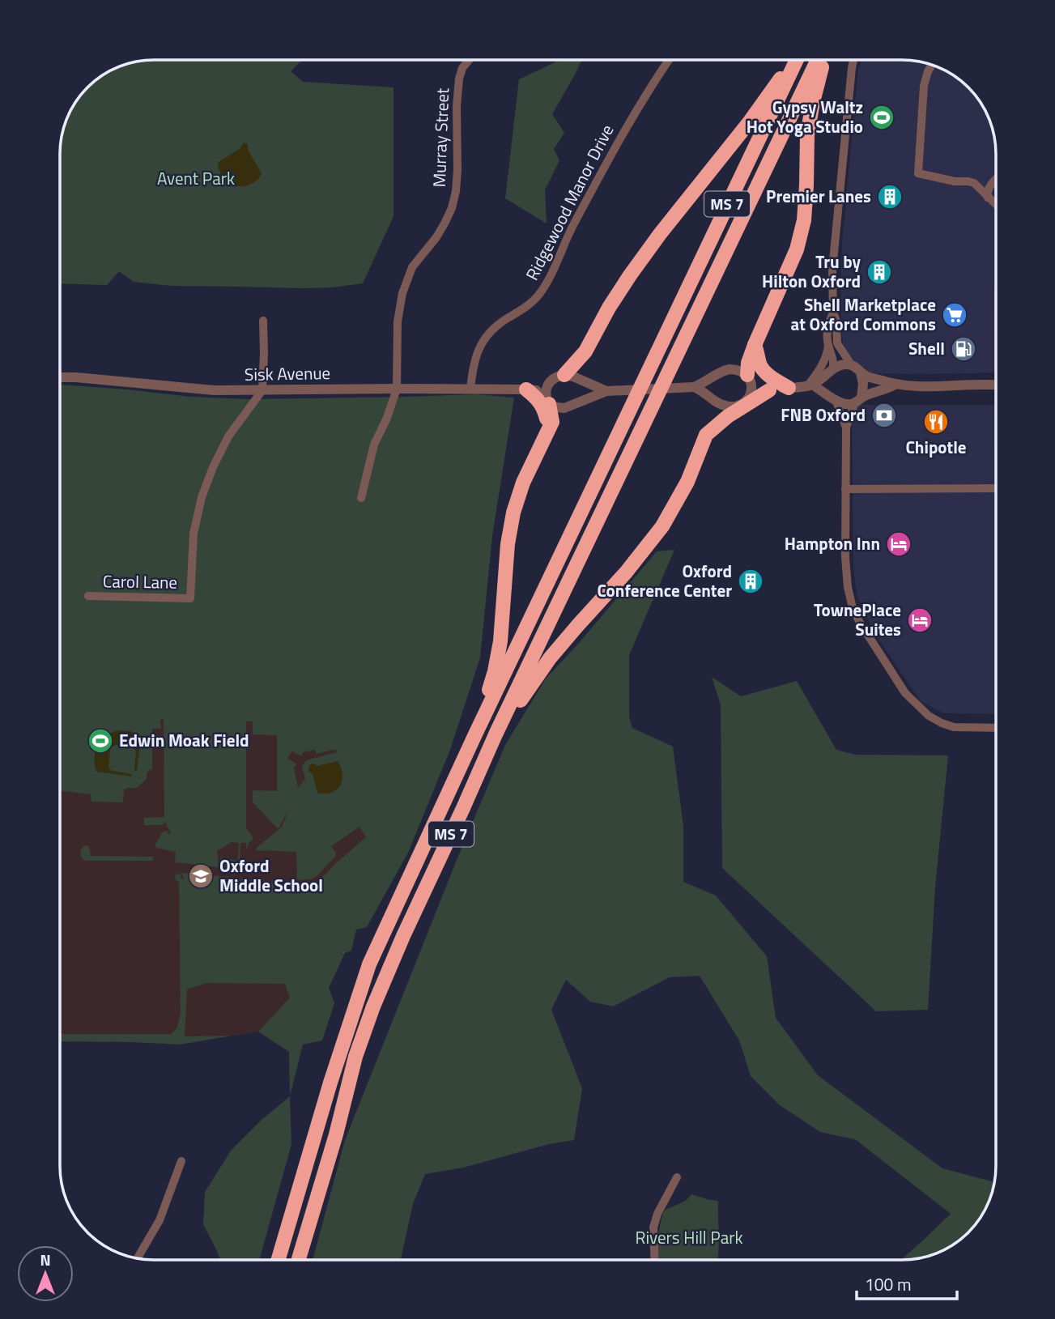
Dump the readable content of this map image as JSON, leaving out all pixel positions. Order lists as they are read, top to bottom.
{
  "streets": {
    "highway": ["MS 7"],
    "street": [
      "Murray Street",
      "Ridgewood Manor Drive",
      "Sisk Avenue",
      "Carol Lane"
    ]
  },
  "crossings": [
    ["Murray Street", "Sisk Avenue"],
    ["Ridgewood Manor Drive", "Sisk Avenue"],
    ["Sisk Avenue", "Carol Lane"]
  ],
  "parks": ["Avent Park", "Rivers Hill Park"],
  "places": {
    "sports": ["Gypsy Waltz Hot Yoga Studio", "Edwin Moak Field"],
    "building": ["Premier Lanes", "Tru by Hilton Oxford", "Oxford Conference Center"],
    "supermarket": ["Shell Marketplace at Oxford Commons"],
    "fuel station": ["Shell"],
    "bank": ["FNB Oxford"],
    "restaurant": ["Chipotle"],
    "hotel": ["Hampton Inn", "TownePlace Suites"],
    "school or university": ["Oxford Middle School"]
  },
  "scale_bar": "100 m",
  "north": "top"
}
